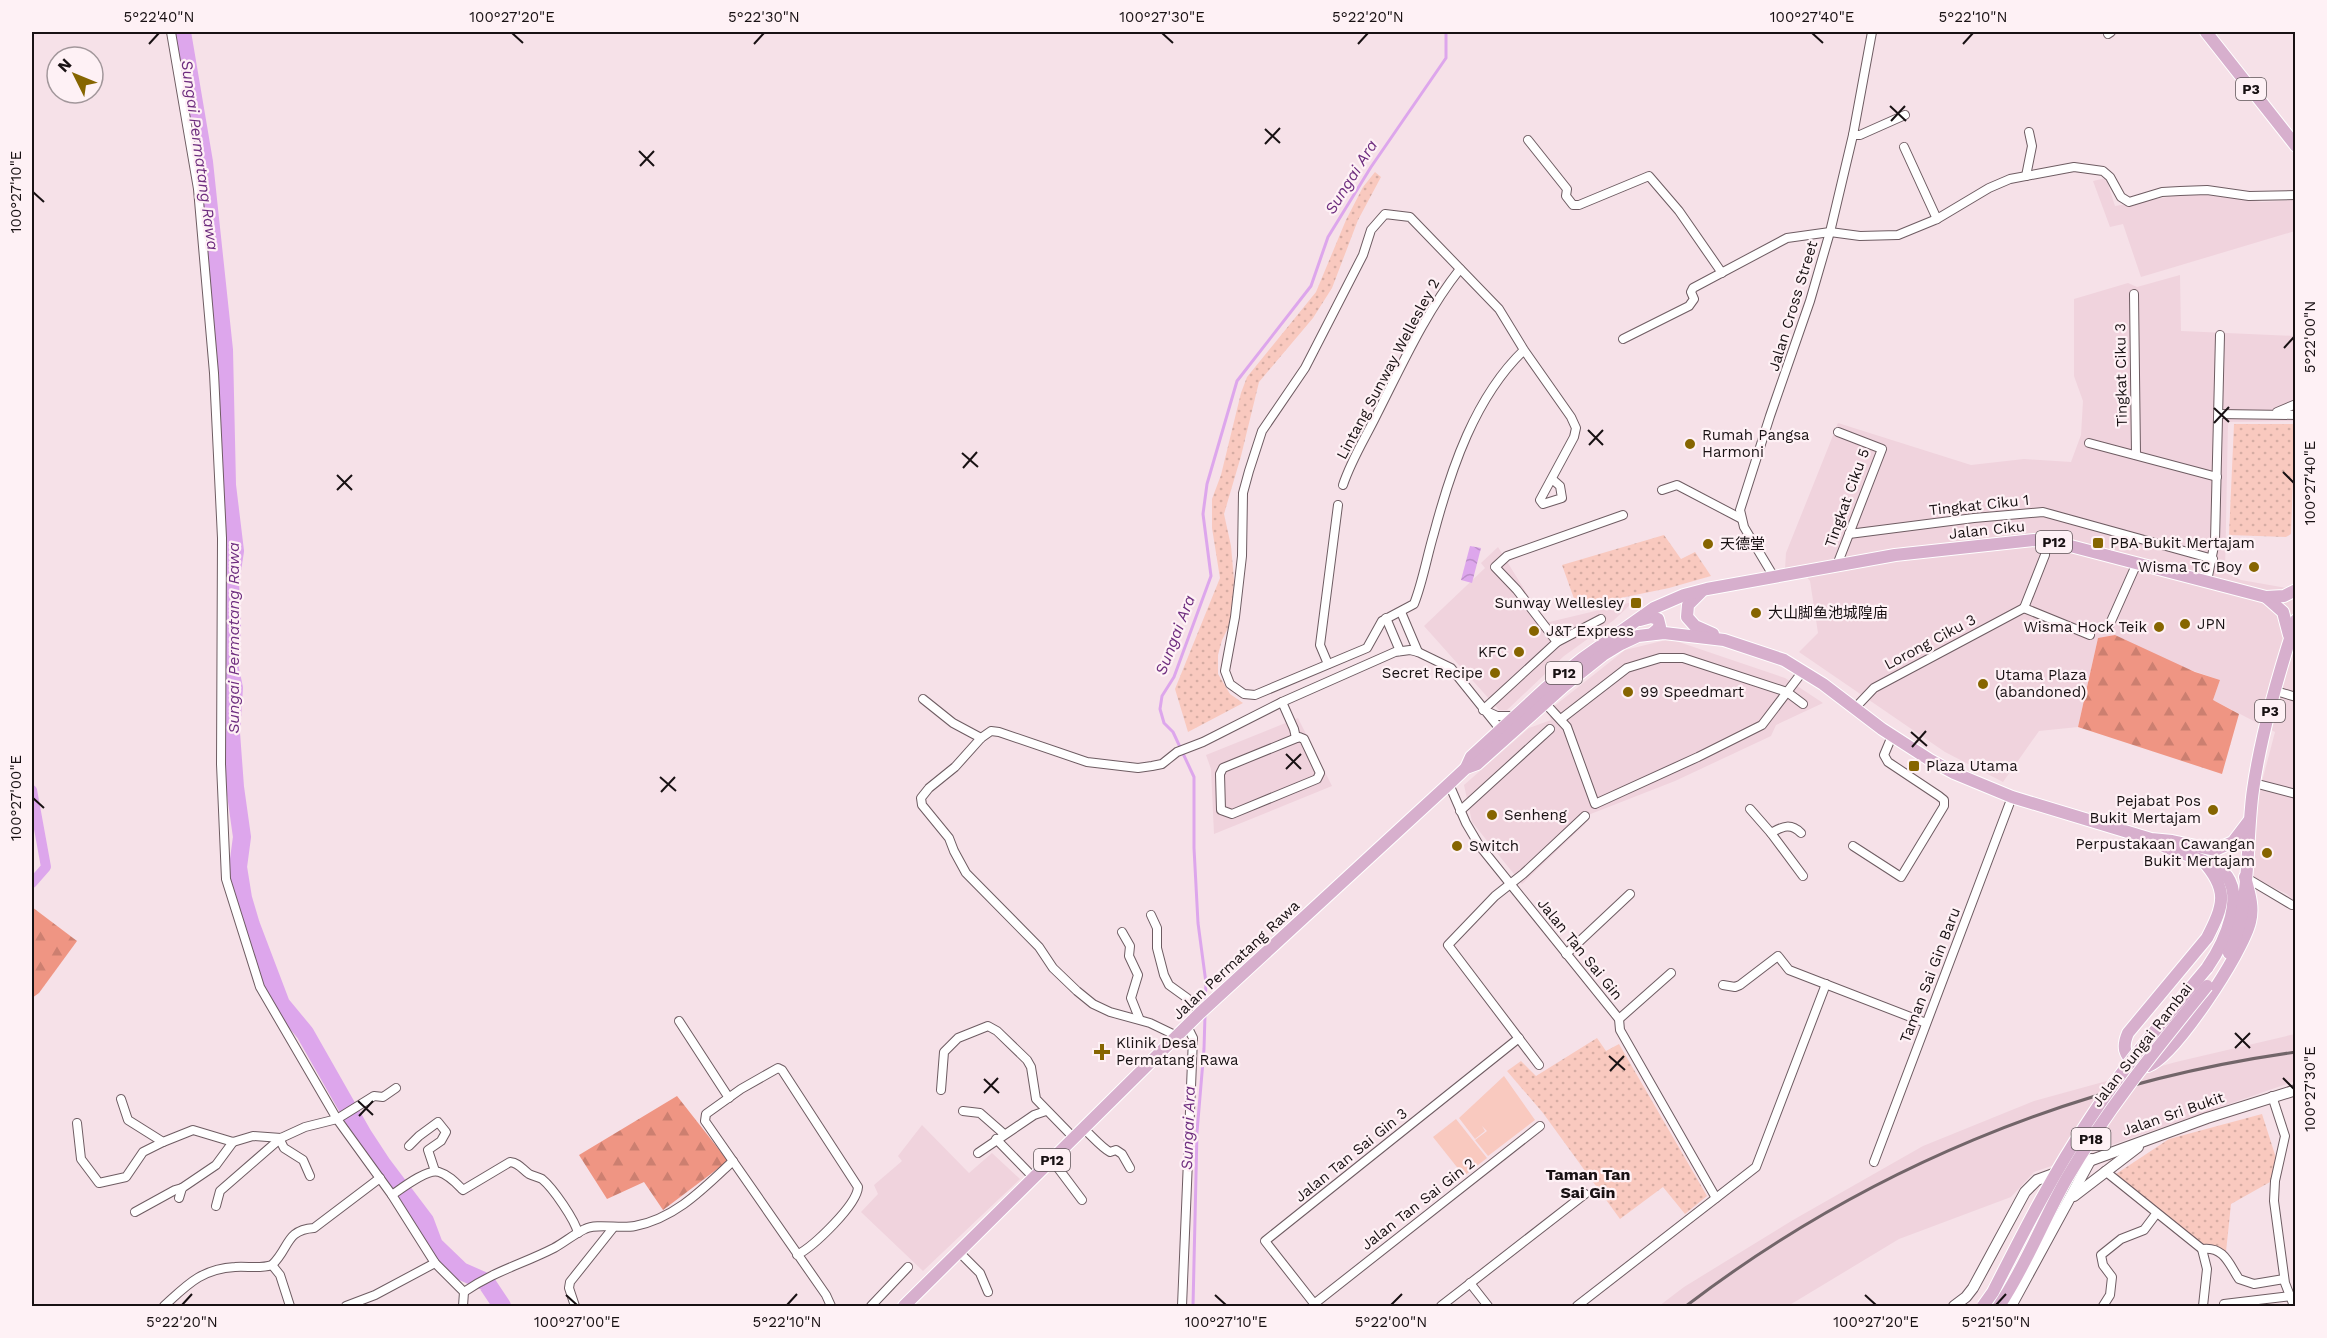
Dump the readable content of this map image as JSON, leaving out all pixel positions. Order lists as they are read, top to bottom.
{
  "streets": {
    "main road": [
      "P3",
      "Jalan Ciku",
      "P12",
      "Jalan Permatang Rawa",
      "Jalan Sungai Rambai",
      "P18"
    ],
    "street": [
      "Jalan Cross Street",
      "Lintang Sunway Wellesley 2",
      "Tingkat Ciku 3",
      "Tingkat Ciku 5",
      "Tingkat Ciku 1",
      "Lorong Ciku 3",
      "Jalan Tan Sai Gin",
      "Taman Sai Gin Baru",
      "Jalan Sri Bukit",
      "Jalan Tan Sai Gin 3",
      "Jalan Tan Sai Gin 2"
    ]
  },
  "crossings": [
    ["P3", "Jalan Sungai Rambai"],
    ["P3", "P18"],
    ["Tingkat Ciku 5", "Tingkat Ciku 1"],
    ["Tingkat Ciku 5", "Jalan Ciku"],
    ["Jalan Ciku", "Jalan Permatang Rawa"],
    ["P12", "Jalan Permatang Rawa"],
    ["P12", "P18"],
    ["Lorong Ciku 3", "P18"],
    ["Jalan Tan Sai Gin", "Jalan Permatang Rawa"],
    ["Taman Sai Gin Baru", "P18"],
    ["Jalan Sungai Rambai", "P18"],
    ["Jalan Tan Sai Gin 3", "Jalan Tan Sai Gin 2"]
  ],
  "districts": ["Taman Tan Sai Gin"],
  "water": ["Sungai Permatang Rawa", "Sungai Ara"],
  "places": {
    "other": [
      "Rumah Pangsa Harmoni",
      "天德堂",
      "Wisma TC Boy",
      "大山脚鱼池城隍庙",
      "JPN",
      "Wisma Hock Teik",
      "J&T Express",
      "KFC",
      "Secret Recipe",
      "Utama Plaza (abandoned)",
      "99 Speedmart",
      "Pejabat Pos Bukit Mertajam",
      "Senheng",
      "Switch",
      "Perpustakaan Cawangan Bukit Mertajam"
    ],
    "transit": ["PBA Bukit Mertajam", "Sunway Wellesley", "Plaza Utama"],
    "health": ["Klinik Desa Permatang Rawa"]
  },
  "north": "top left",
  "coordinates": [
    "5°22'40\"N",
    "100°27'20\"E",
    "5°22'30\"N",
    "100°27'30\"E",
    "5°22'20\"N",
    "100°27'40\"E",
    "5°22'10\"N",
    "100°27'10\"E",
    "5°22'00\"N",
    "100°27'00\"E",
    "5°21'50\"N"
  ]
}
